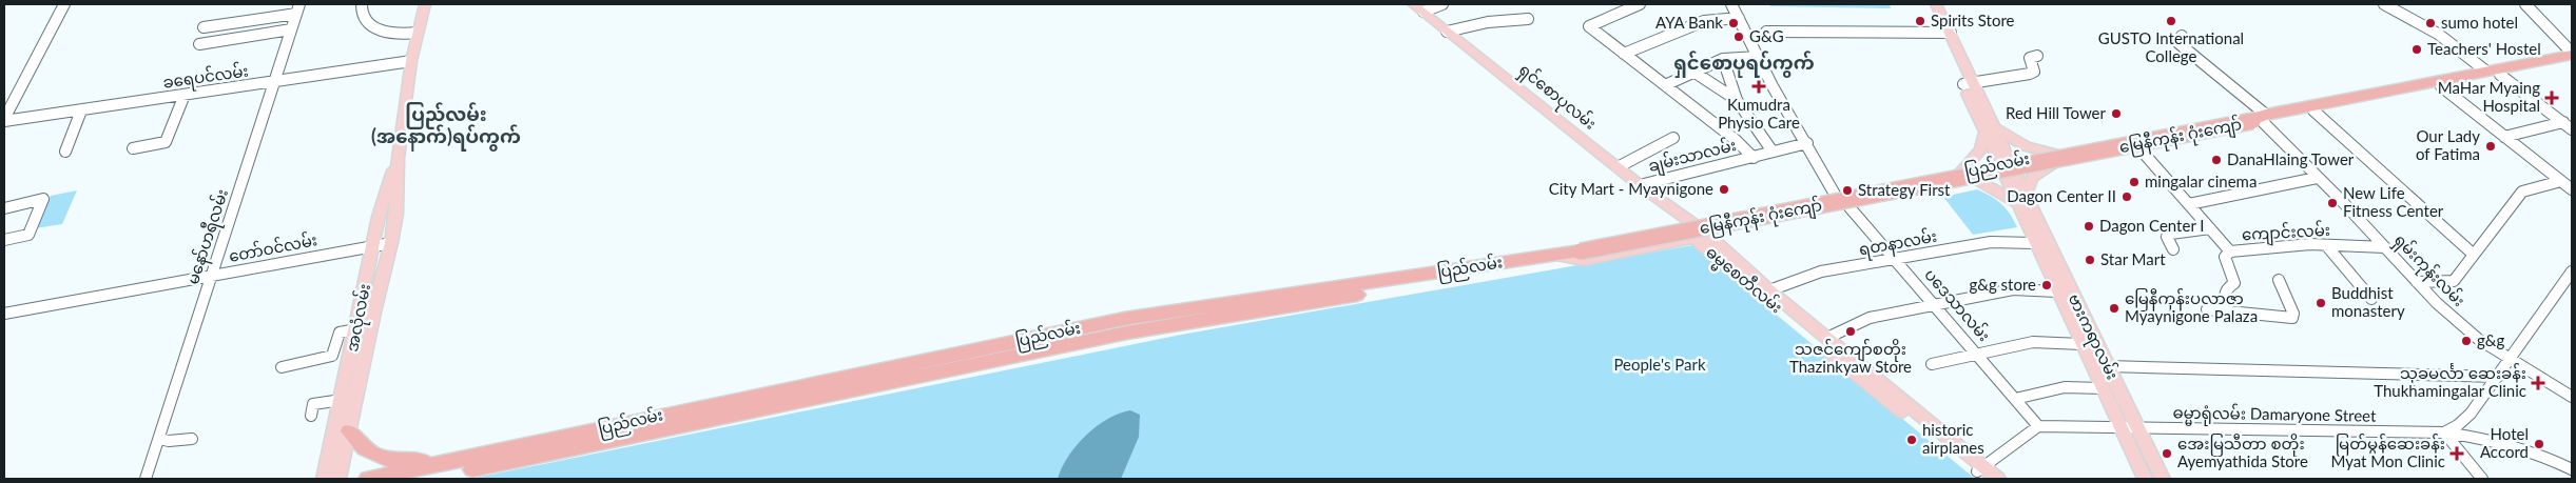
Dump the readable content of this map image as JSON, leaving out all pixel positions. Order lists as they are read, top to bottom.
{
  "streets": {
    "highway": ["မြေနီကုန်း ဂုံးကျော်", "ပြည်လမ်း"],
    "main road": [
      "ရှင်စောပုလမ်း",
      "ဓမ္မစေတီလမ်း",
      "အလုံလမ်း",
      "ဗားကရာလမ်း"
    ],
    "street": [
      "ခရေပင်လမ်း",
      "ချမ်းသာလမ်း",
      "ကျောင်းလမ်း",
      "မနော်ဟရီလမ်း",
      "ရတနာလမ်း",
      "တော်ဝင်လမ်း",
      "ရှမ်းကုန်းလမ်း",
      "ပဒေသာလမ်း",
      "ဓမ္မာရုံလမ်း Damaryone Street"
    ]
  },
  "crossings": [
    ["ခရေပင်လမ်း", "မနော်ဟရီလမ်း"],
    ["ခရေပင်လမ်း", "အလုံလမ်း"],
    ["ရှင်စောပုလမ်း", "ချမ်းသာလမ်း"],
    ["ရှင်စောပုလမ်း", "ပြည်လမ်း"],
    ["ရှင်စောပုလမ်း", "ဓမ္မစေတီလမ်း"],
    ["မြေနီကုန်း ဂုံးကျော်", "ပြည်လမ်း"],
    ["မြေနီကုန်း ဂုံးကျော်", "ရှမ်းကုန်းလမ်း"],
    ["ပြည်လမ်း", "ကျောင်းလမ်း"],
    ["ပြည်လမ်း", "ရှမ်းကုန်းလမ်း"],
    ["ပြည်လမ်း", "ဓမ္မစေတီလမ်း"],
    ["ပြည်လမ်း", "ပဒေသာလမ်း"],
    ["ကျောင်းလမ်း", "ရှမ်းကုန်းလမ်း"],
    ["မနော်ဟရီလမ်း", "တော်ဝင်လမ်း"],
    ["ရတနာလမ်း", "ဓမ္မစေတီလမ်း"],
    ["ရတနာလမ်း", "ပဒေသာလမ်း"],
    ["တော်ဝင်လမ်း", "အလုံလမ်း"],
    ["ပဒေသာလမ်း", "ဓမ္မာရုံလမ်း Damaryone Street"],
    ["ဗားကရာလမ်း", "ဓမ္မာရုံလမ်း Damaryone Street"]
  ],
  "districts": ["ရှင်စောပုရပ်ကွက်", "ပြည်လမ်း (အနောက်)ရပ်ကွက်"],
  "parks": ["People's Park"],
  "places": {
    "other": [
      "Spirits Store",
      "GUSTO International College",
      "AYA Bank",
      "sumo hotel",
      "G&G",
      "Teachers' Hostel",
      "Red Hill Tower",
      "Our Lady of Fatima",
      "DanaHlaing Tower",
      "mingalar cinema",
      "City Mart - Myaynigone",
      "Strategy First",
      "Dagon Center II",
      "New Life Fitness Center",
      "Dagon Center I",
      "Star Mart",
      "g&g store",
      "Buddhist monastery",
      "မြေနီကုန်းပလာဇာ Myaynigone Palaza",
      "သဇင်ကျော်စတိုး Thazinkyaw Store",
      "g&g",
      "historic airplanes",
      "Hotel Accord",
      "အေးမြသီတာ စတိုး Ayemyathida Store"
    ],
    "health": [
      "Kumudra Physio Care",
      "MaHar Myaing Hospital",
      "သုခမင်္လာ ဆေးခန်း Thukhamingalar Clinic",
      "မြတ်မွန်ဆေးခန်း Myat Mon Clinic"
    ]
  }
}
